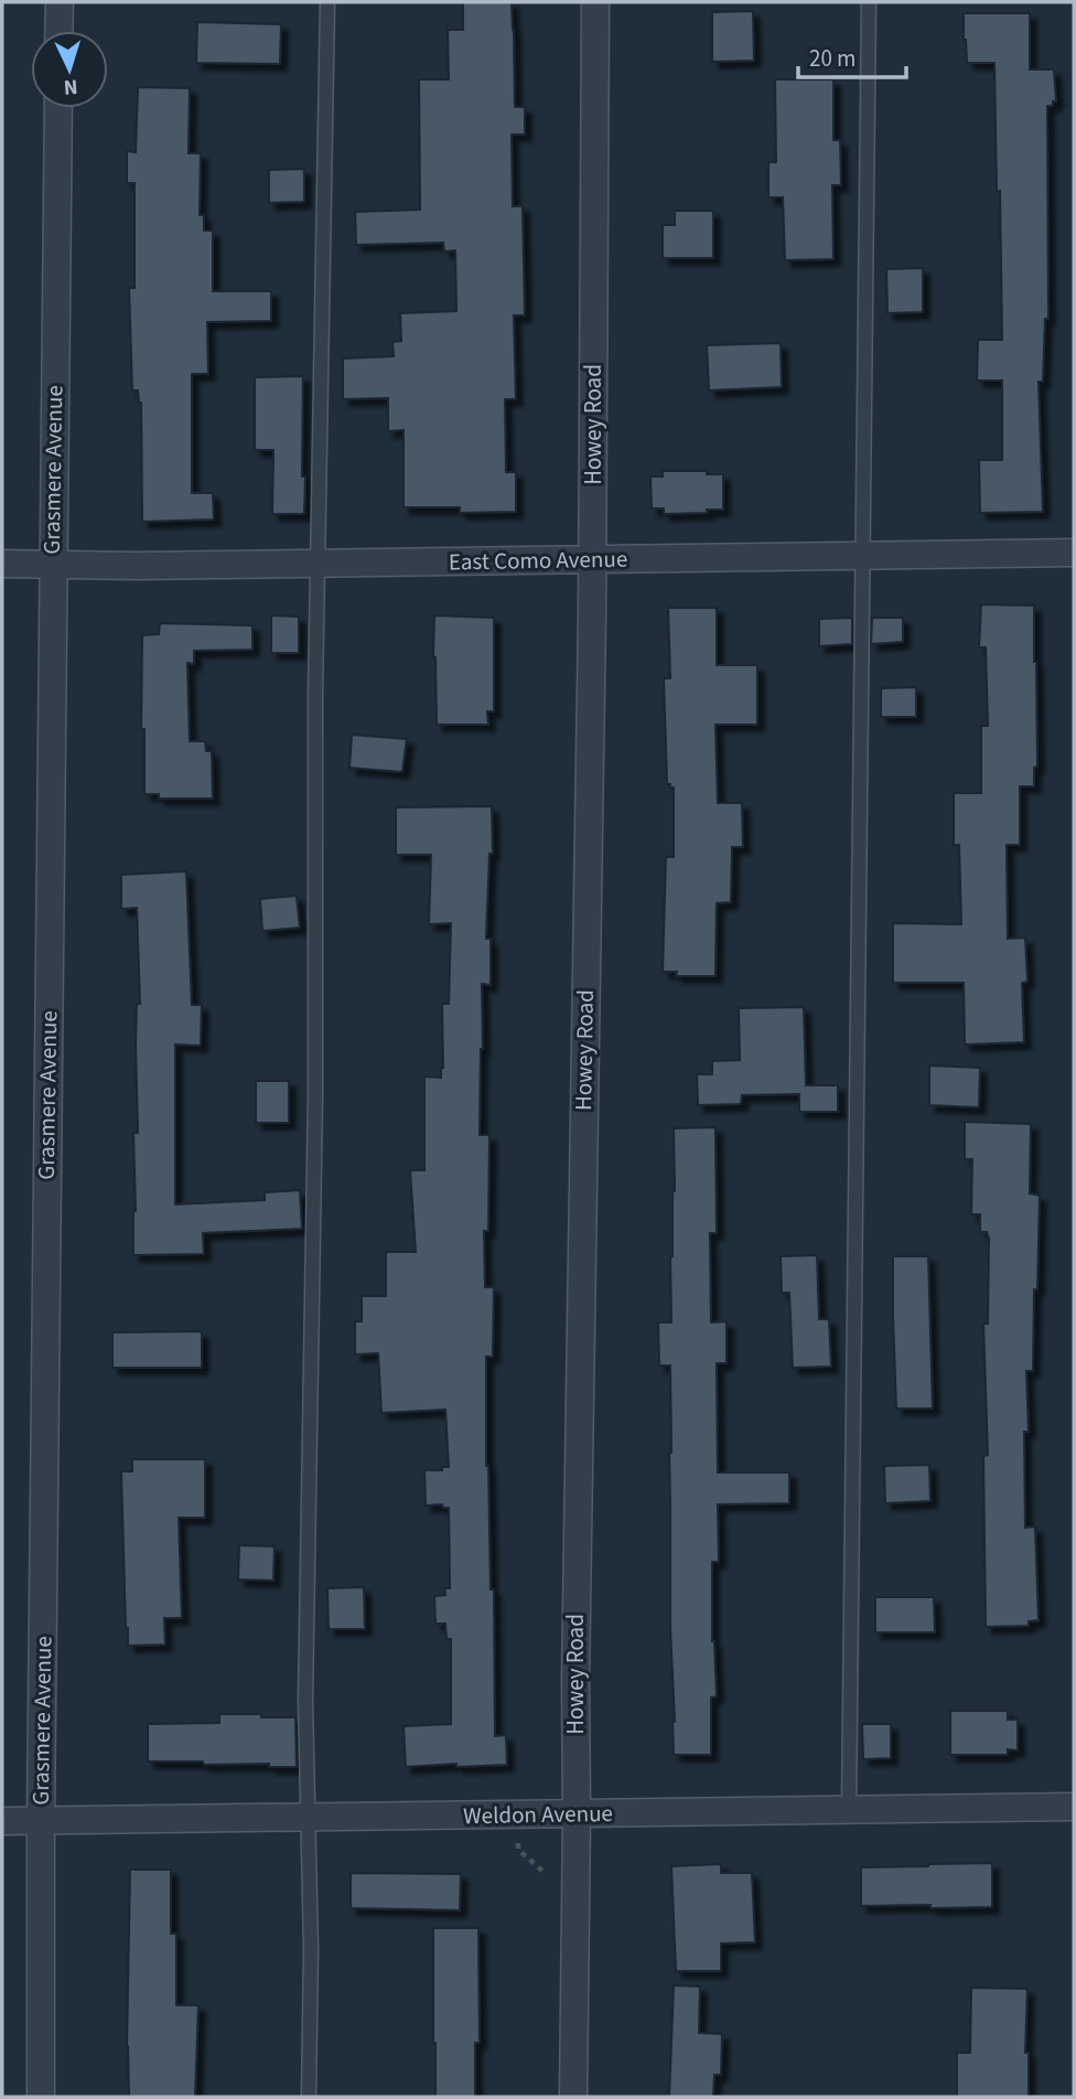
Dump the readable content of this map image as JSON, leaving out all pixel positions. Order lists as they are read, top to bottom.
{
  "streets": {
    "street": [
      "Howey Road",
      "Grasmere Avenue",
      "East Como Avenue",
      "Weldon Avenue"
    ]
  },
  "crossings": [
    ["Howey Road", "East Como Avenue"],
    ["Howey Road", "Weldon Avenue"],
    ["Grasmere Avenue", "East Como Avenue"],
    ["Grasmere Avenue", "Weldon Avenue"]
  ],
  "scale_bar": "20 m",
  "north": "bottom"
}
